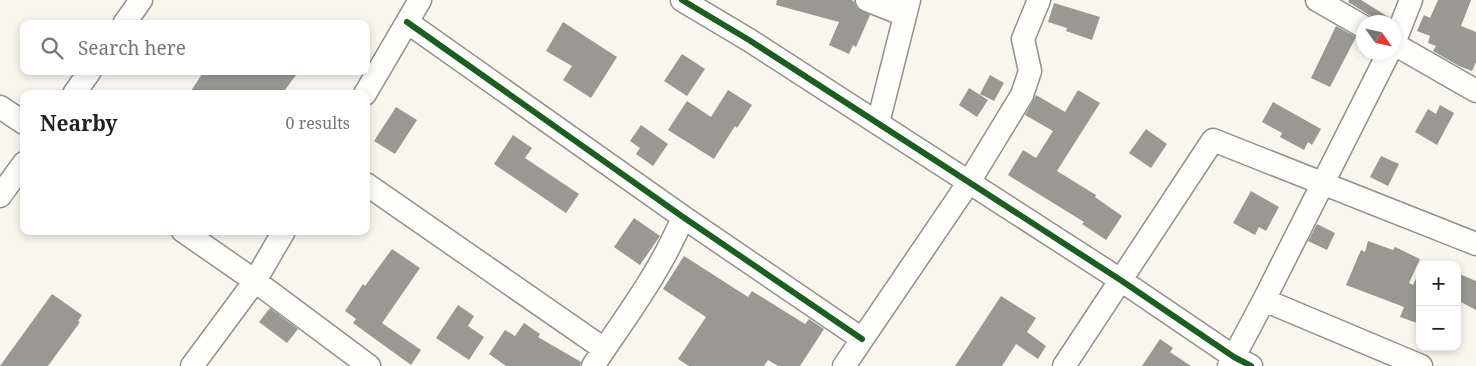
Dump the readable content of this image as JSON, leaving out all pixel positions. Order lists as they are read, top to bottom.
{
  "north": "bottom right",
  "page": {
    "search": "Search here",
    "heading": ["Nearby", "0 results"],
    "map_buttons": ["+", "−"]
  }
}
